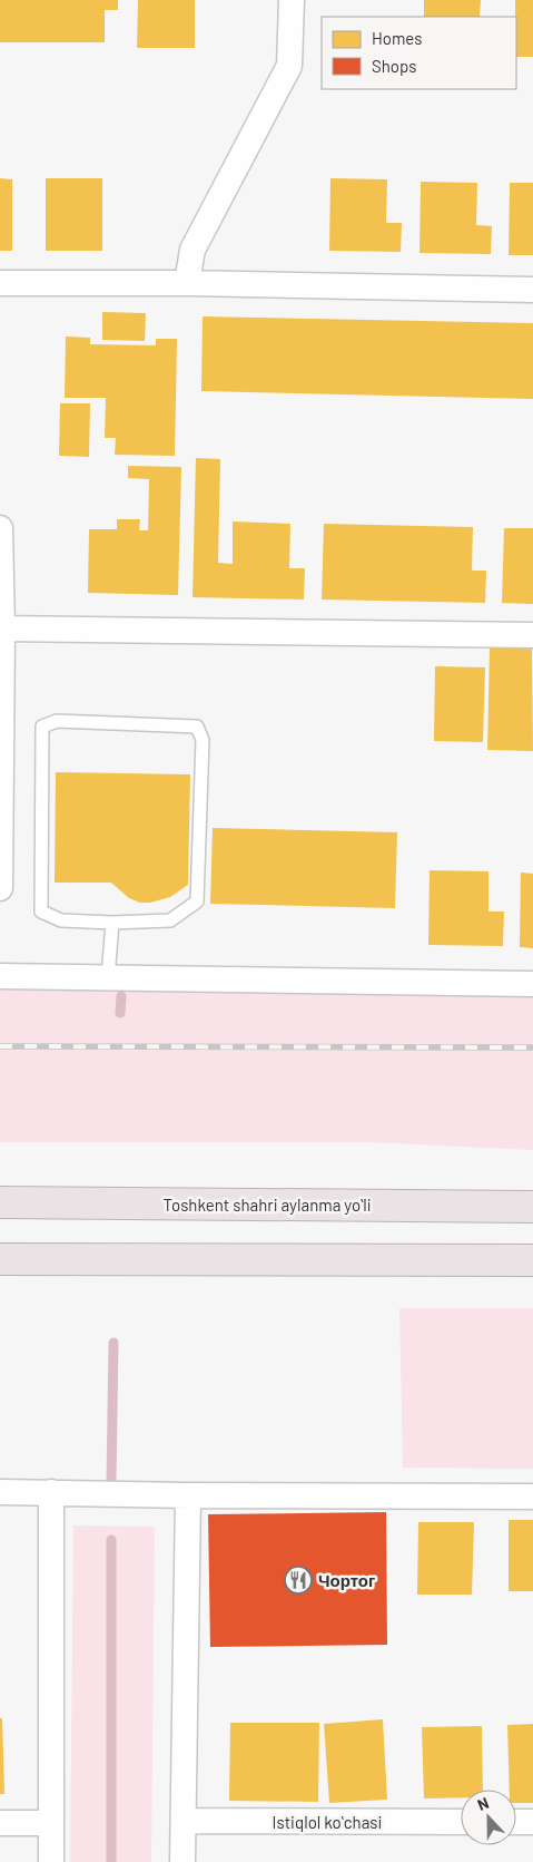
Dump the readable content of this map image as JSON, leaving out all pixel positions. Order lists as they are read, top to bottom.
{
  "streets": {
    "highway": ["Toshkent shahri aylanma yoʻli"],
    "street": ["Istiqlol koʻchasi"]
  },
  "places": {
    "restaurant": ["Чортог"]
  },
  "legend": ["Homes", "Shops"],
  "north": "top"
}
